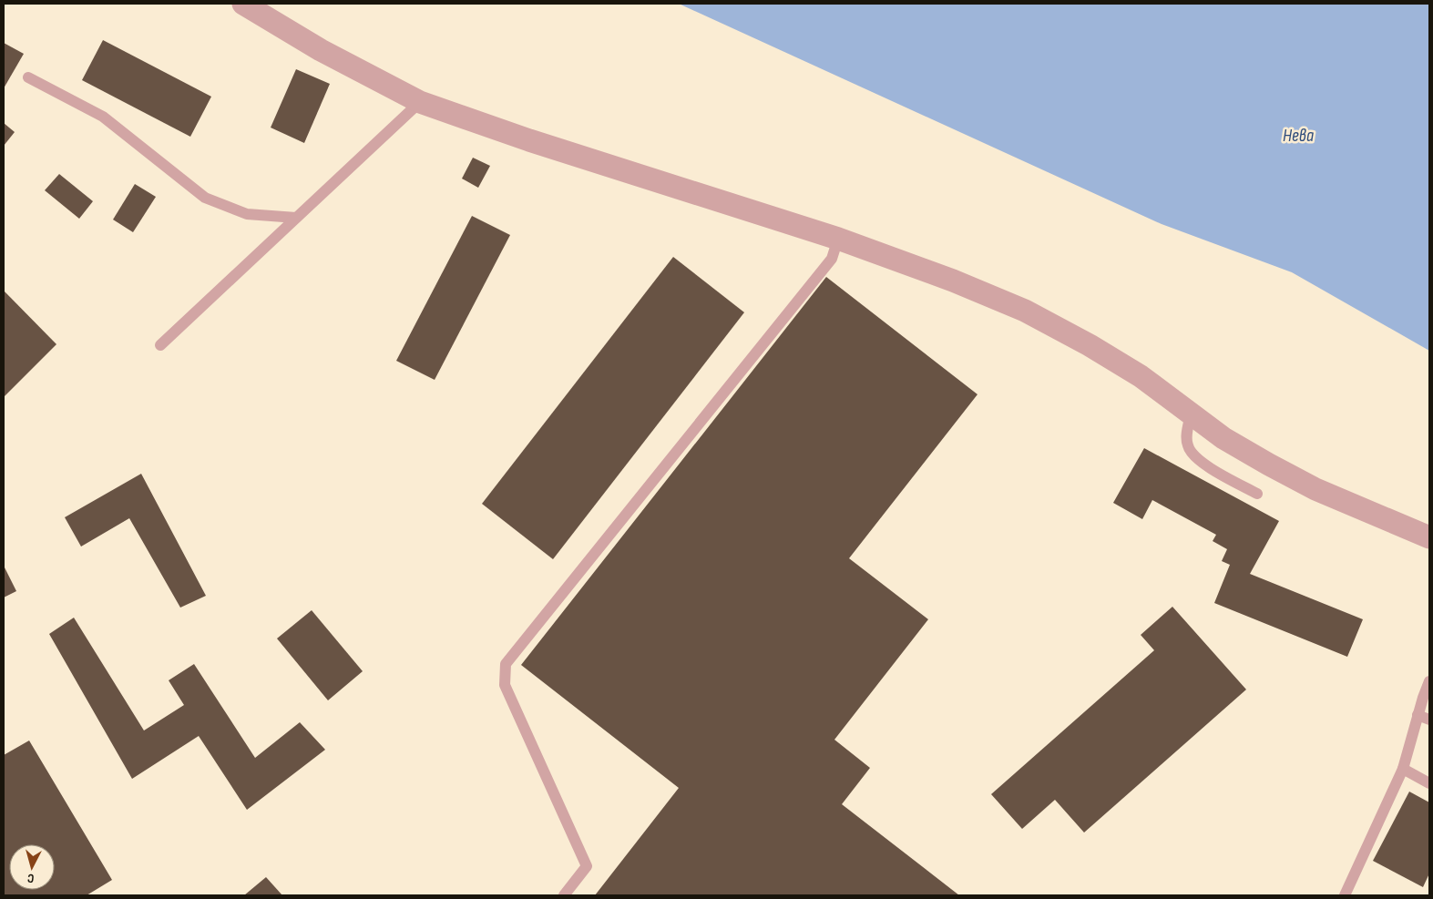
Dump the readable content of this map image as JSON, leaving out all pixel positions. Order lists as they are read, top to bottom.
{
  "water": ["Нева"],
  "north": "bottom"
}
